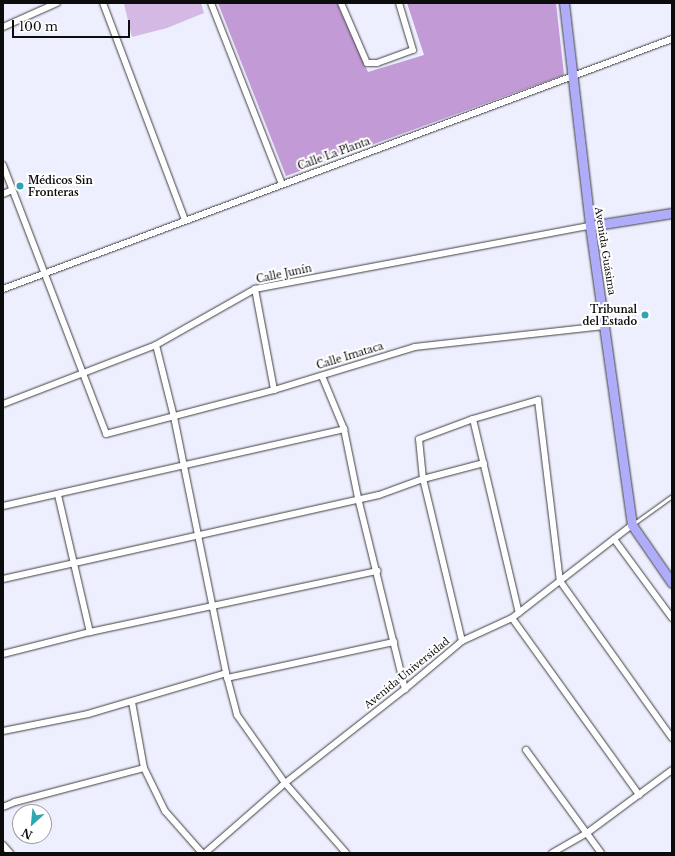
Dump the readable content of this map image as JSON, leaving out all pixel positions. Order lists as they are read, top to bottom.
{
  "streets": {
    "main road": ["Avenida Guásima"],
    "street": [
      "Calle La Planta",
      "Calle Junín",
      "Calle Imataca",
      "Avenida Universidad"
    ]
  },
  "crossings": [
    ["Calle La Planta", "Avenida Guásima"],
    ["Avenida Guásima", "Calle Junín"],
    ["Avenida Guásima", "Calle Imataca"],
    ["Avenida Guásima", "Avenida Universidad"],
    ["Calle Junín", "Calle Imataca"]
  ],
  "places": ["Médicos Sin Fronteras", "Tribunal del Estado"],
  "scale_bar": "100 m",
  "north": "bottom left"
}
